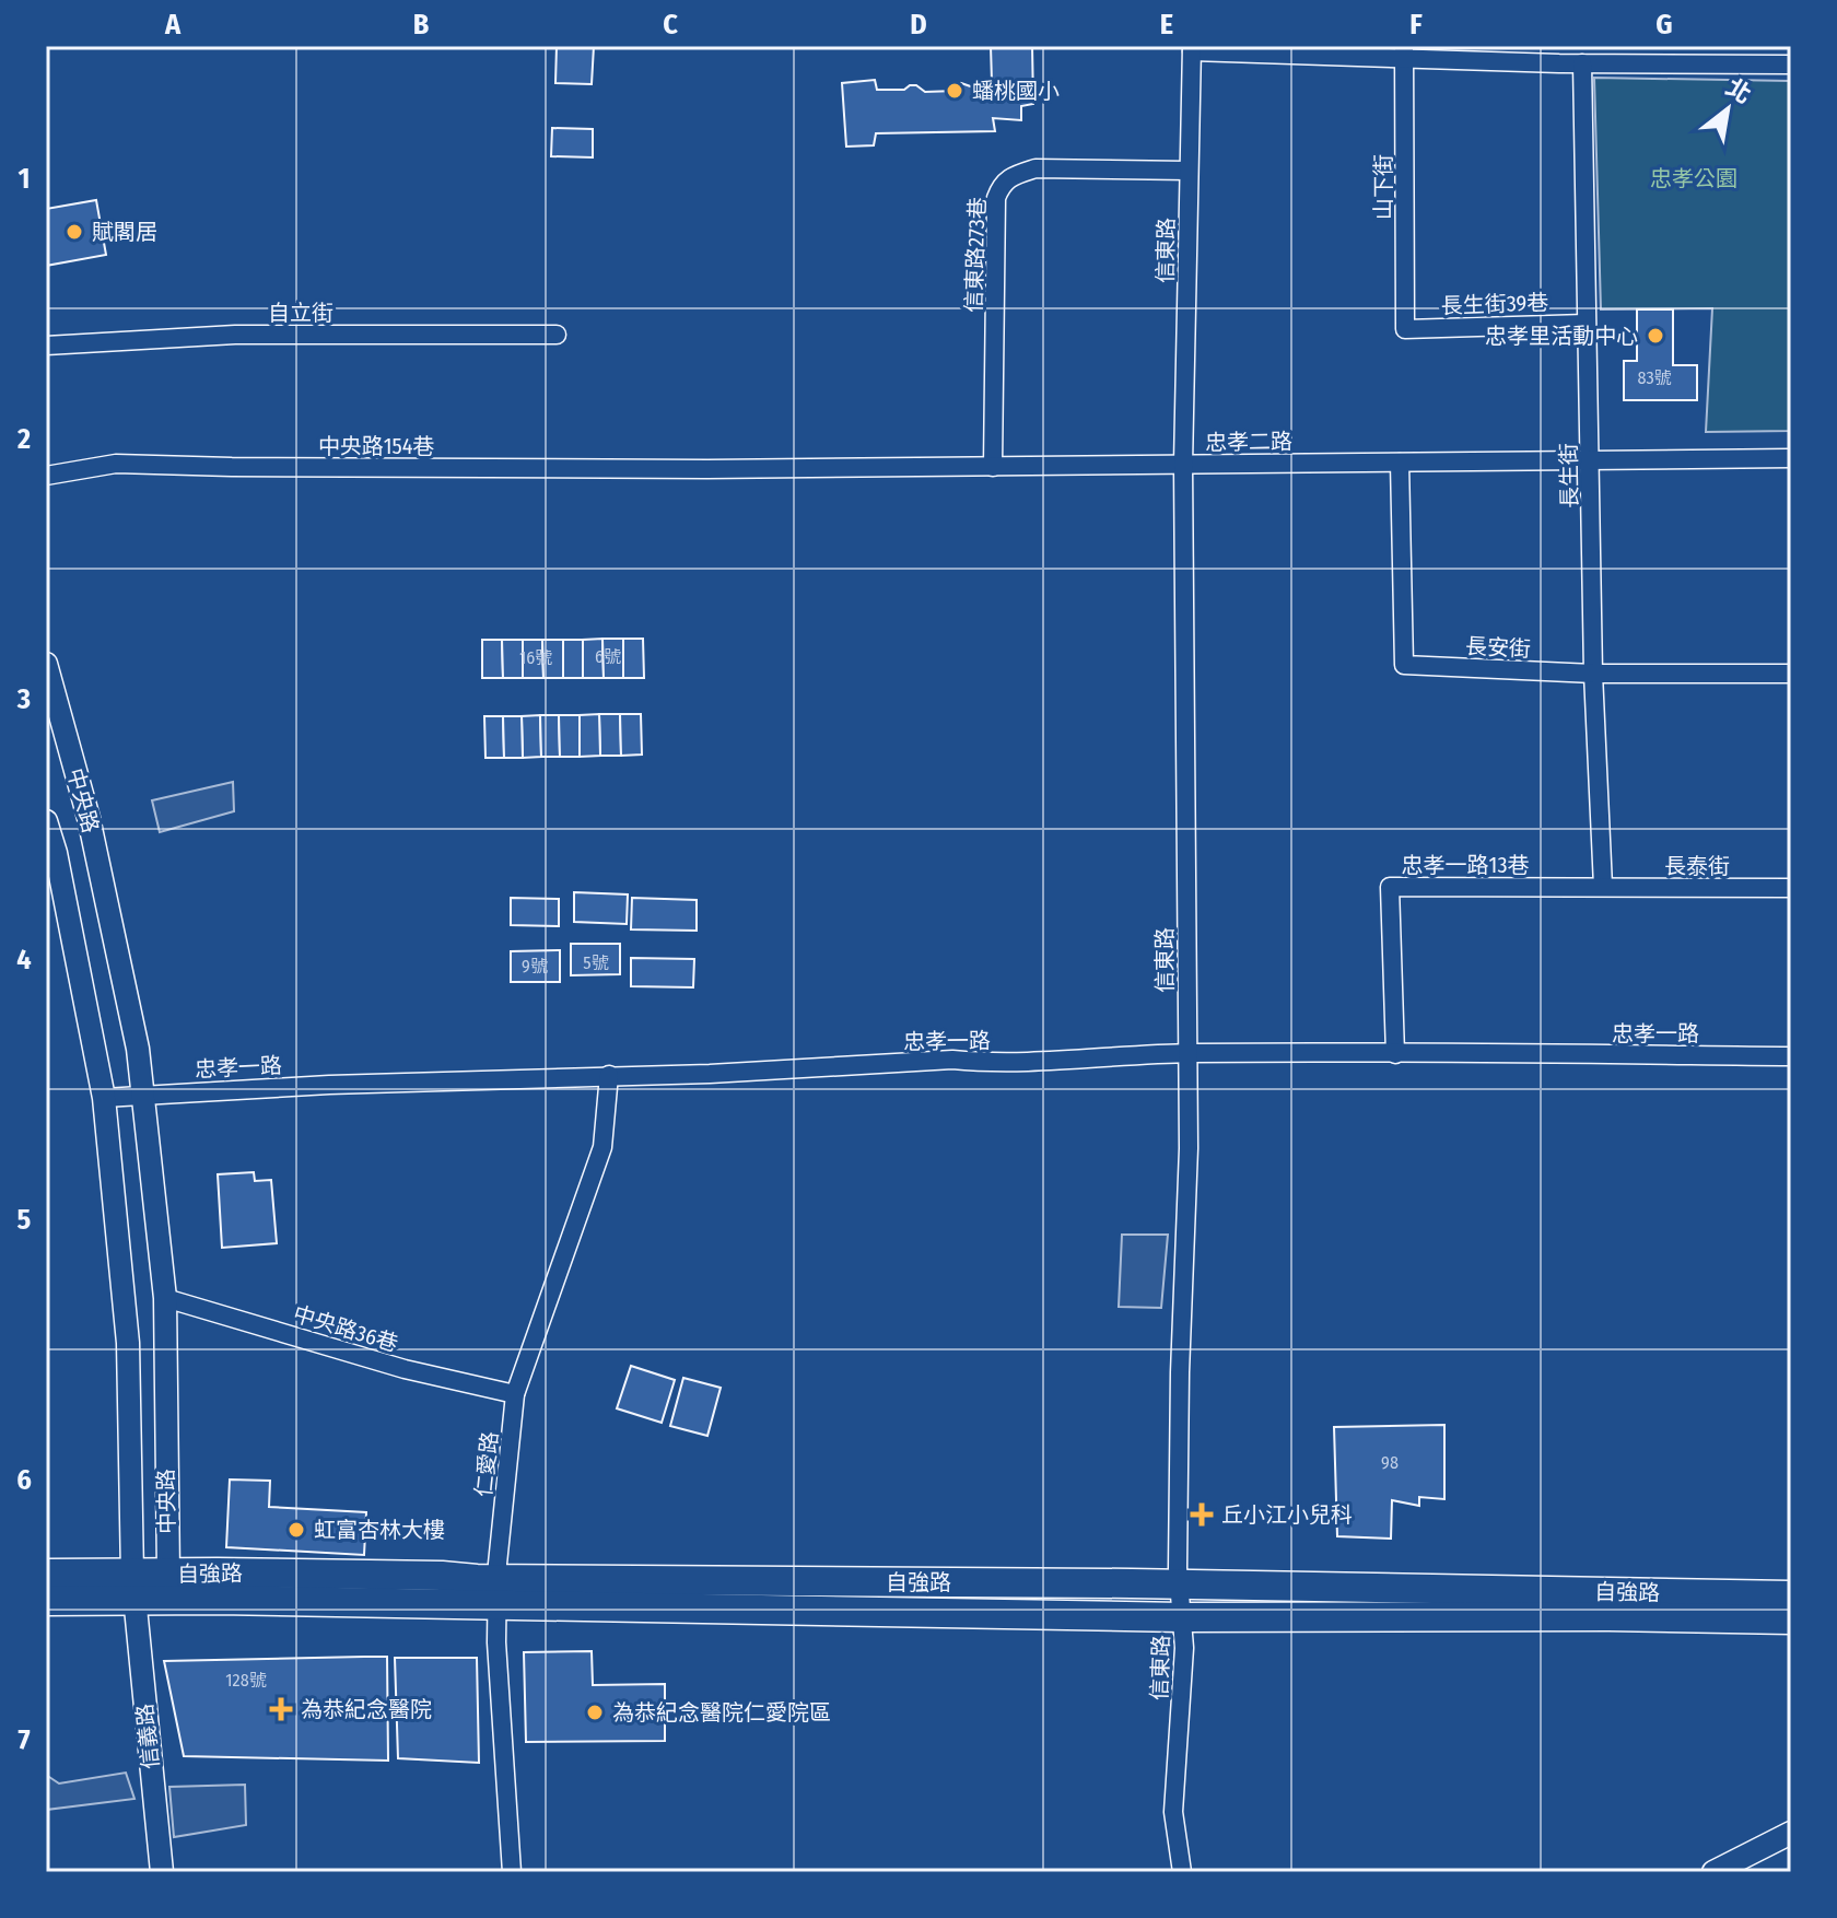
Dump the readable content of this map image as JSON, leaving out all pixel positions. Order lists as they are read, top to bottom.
{
  "streets": {
    "main road": ["自強路"],
    "street": [
      "山下街",
      "信東路",
      "信東路273巷",
      "長生街39巷",
      "自立街",
      "忠孝二路",
      "中央路154巷",
      "長生街",
      "長安街",
      "中央路",
      "忠孝一路13巷",
      "長泰街",
      "忠孝一路",
      "中央路36巷",
      "仁愛路",
      "信義路"
    ]
  },
  "crossings": [
    ["山下街", "長生街39巷"],
    ["信東路", "信東路273巷"],
    ["信東路", "忠孝二路"],
    ["信東路", "忠孝一路"],
    ["信東路", "自強路"],
    ["信東路273巷", "忠孝二路"],
    ["長生街39巷", "長生街"],
    ["忠孝二路", "中央路154巷"],
    ["忠孝二路", "長生街"],
    ["忠孝二路", "長安街"],
    ["長生街", "長安街"],
    ["長生街", "忠孝一路13巷"],
    ["長生街", "長泰街"],
    ["中央路", "忠孝一路"],
    ["中央路", "中央路36巷"],
    ["中央路", "自強路"],
    ["中央路", "信義路"],
    ["忠孝一路13巷", "長泰街"],
    ["忠孝一路13巷", "忠孝一路"],
    ["忠孝一路", "仁愛路"],
    ["中央路36巷", "仁愛路"],
    ["仁愛路", "自強路"],
    ["自強路", "信義路"]
  ],
  "parks": ["忠孝公園"],
  "places": {
    "other": [
      "蟠桃國小",
      "賦閣居",
      "忠孝里活動中心",
      "虹富杏林大樓",
      "為恭紀念醫院仁愛院區"
    ],
    "health": ["丘小江小兒科", "為恭紀念醫院"]
  },
  "house_numbers": [
    "83號",
    "6號",
    "16號",
    "5號",
    "9號",
    "98",
    "128號"
  ],
  "north": "top right",
  "grid": {
    "columns": [
      "A",
      "B",
      "C",
      "D",
      "E",
      "F",
      "G"
    ],
    "rows": [
      "1",
      "2",
      "3",
      "4",
      "5",
      "6",
      "7"
    ]
  }
}
